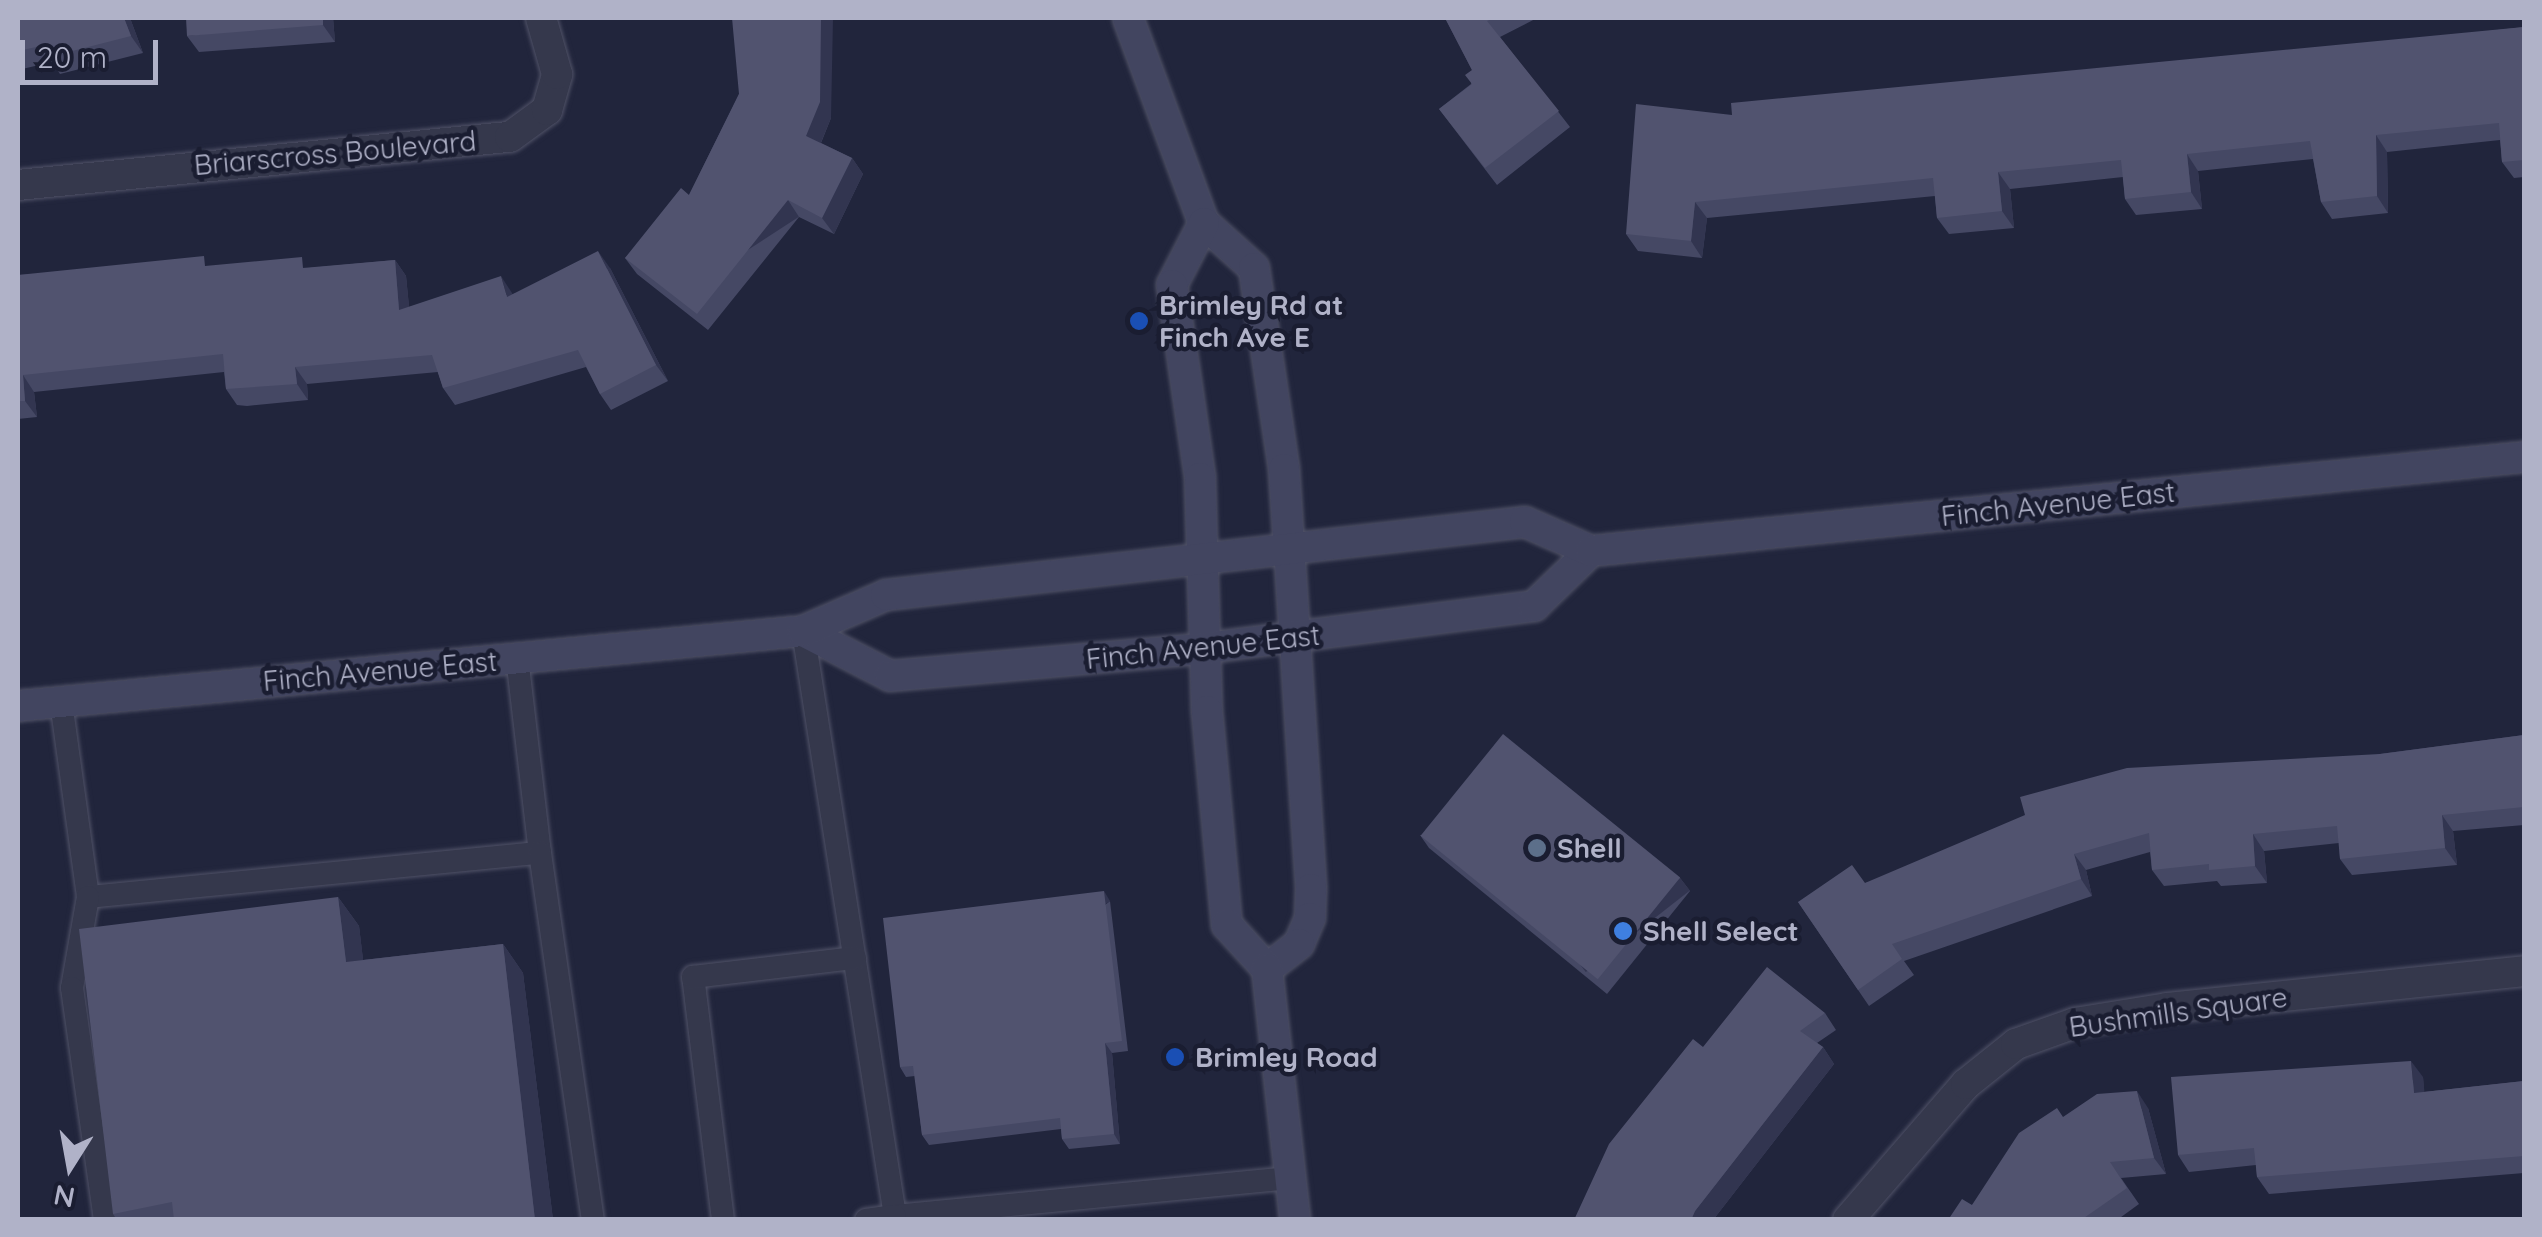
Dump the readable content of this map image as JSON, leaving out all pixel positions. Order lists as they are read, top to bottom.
{
  "streets": {
    "main road": ["Finch Avenue East"],
    "street": ["Briarscross Boulevard", "Bushmills Square"]
  },
  "places": [
    "Brimley Rd at Finch Ave E",
    "Shell",
    "Shell Select",
    "Brimley Road"
  ],
  "scale_bar": "20 m",
  "north": "bottom"
}
